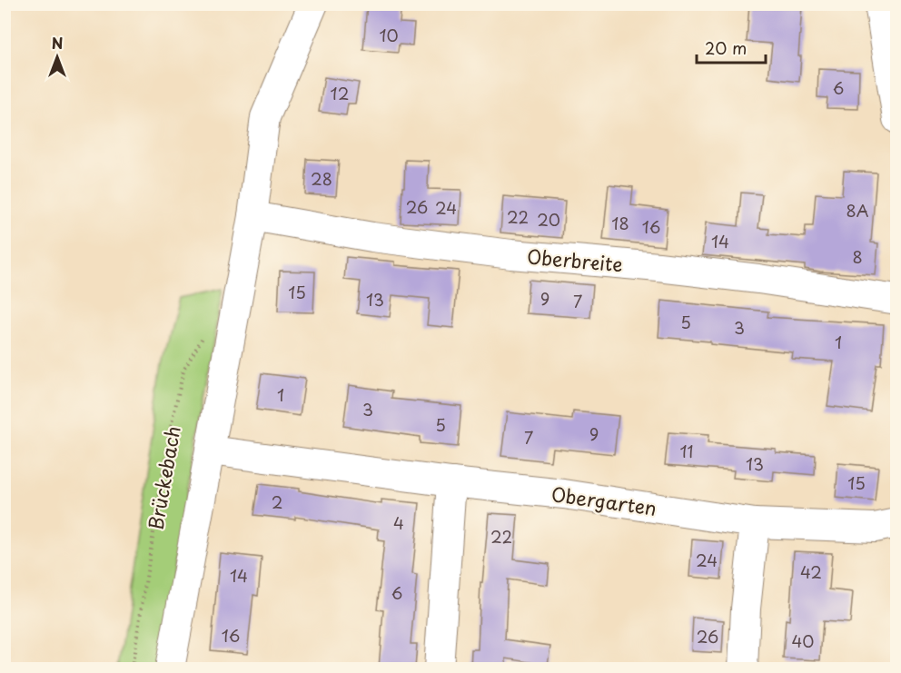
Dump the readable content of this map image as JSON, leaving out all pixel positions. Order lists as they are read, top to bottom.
{
  "streets": {
    "street": ["Oberbreite", "Obergarten"],
    "path": ["Brückebach"]
  },
  "house_numbers": [
    "10",
    "6",
    "12",
    "28",
    "26",
    "24",
    "8A",
    "22",
    "20",
    "18",
    "16",
    "14",
    "8",
    "15",
    "9",
    "13",
    "7",
    "5",
    "3",
    "1",
    "1",
    "3",
    "5",
    "9",
    "7",
    "11",
    "13",
    "15",
    "2",
    "4",
    "22",
    "24",
    "42",
    "14",
    "6",
    "16",
    "26",
    "40"
  ],
  "scale_bar": "20 m",
  "north": "top"
}
